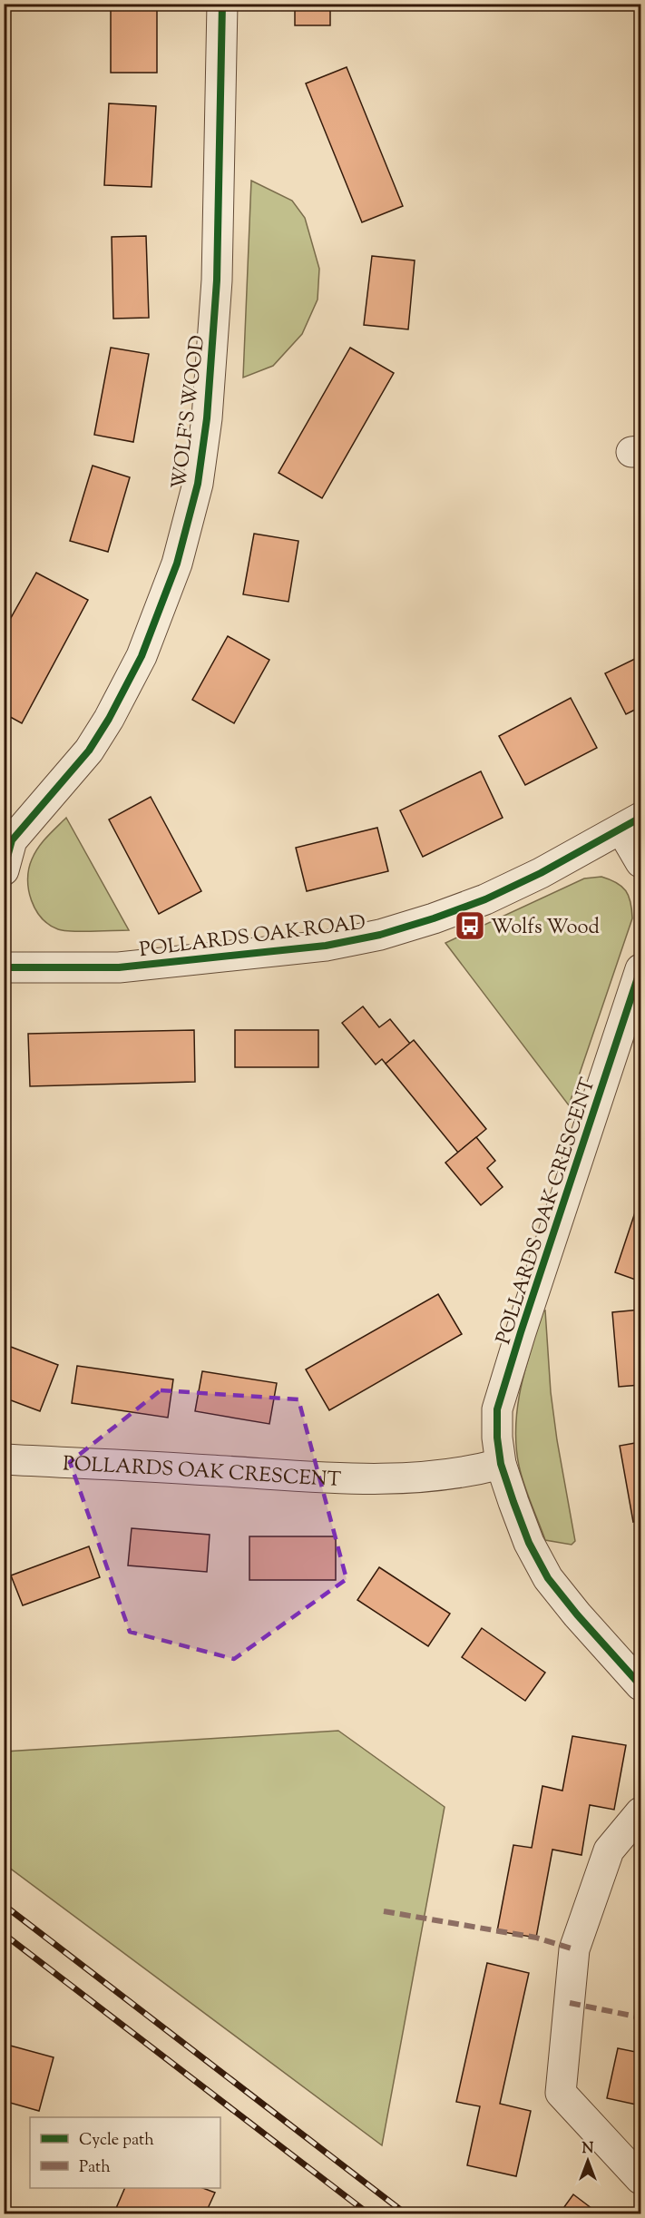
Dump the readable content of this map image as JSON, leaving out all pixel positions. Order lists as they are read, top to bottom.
{
  "streets": {
    "street": ["WOLF'S WOOD", "POLLARDS OAK ROAD", "POLLARDS OAK CRESCENT"]
  },
  "places": {
    "bus stop": ["Wolfs Wood"]
  },
  "legend": ["Cycle path", "Path"],
  "north": "top"
}
